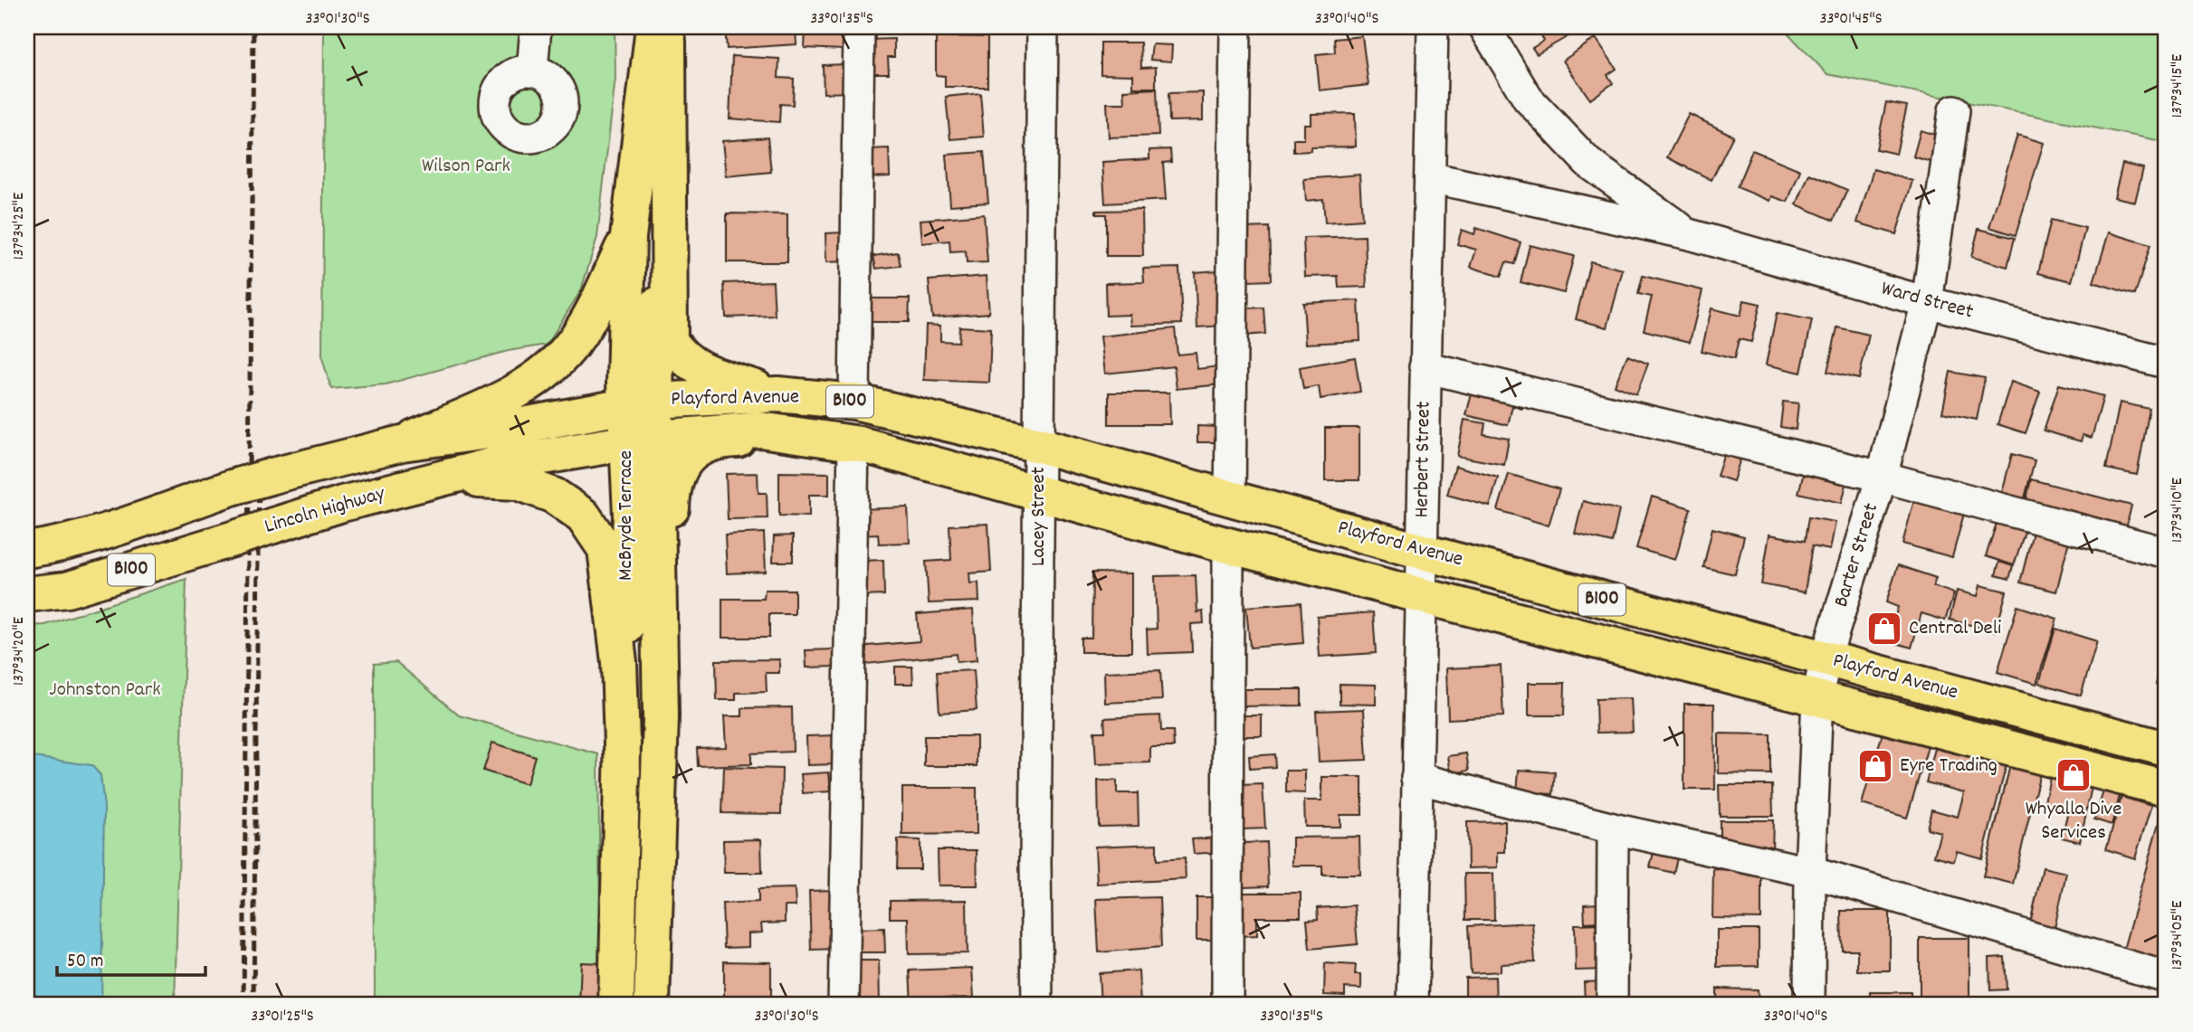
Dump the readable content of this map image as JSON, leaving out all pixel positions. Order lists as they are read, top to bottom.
{
  "streets": {
    "main road": [
      "Playford Avenue",
      "B100",
      "Lincoln Highway",
      "McBryde Terrace"
    ],
    "street": [
      "Ward Street",
      "Herbert Street",
      "Lacey Street",
      "Barter Street"
    ]
  },
  "crossings": [
    ["Ward Street", "Herbert Street"],
    ["Ward Street", "Barter Street"],
    ["Playford Avenue", "B100"],
    ["Playford Avenue", "Herbert Street"],
    ["Playford Avenue", "Lincoln Highway"],
    ["Playford Avenue", "McBryde Terrace"],
    ["Playford Avenue", "Lacey Street"],
    ["Playford Avenue", "Barter Street"],
    ["B100", "McBryde Terrace"],
    ["Lincoln Highway", "McBryde Terrace"]
  ],
  "parks": ["Wilson Park", "Johnston Park"],
  "places": {
    "shop": ["Central Deli", "Eyre Trading", "Whyalla Dive Services"]
  },
  "scale_bar": "50 m",
  "coordinates": [
    "33°01'30\"S",
    "33°01'35\"S",
    "33°01'40\"S",
    "33°01'45\"S",
    "137°34'15\"E",
    "137°34'25\"E",
    "137°34'10\"E",
    "137°34'20\"E",
    "137°34'05\"E",
    "33°01'25\"S"
  ]
}
